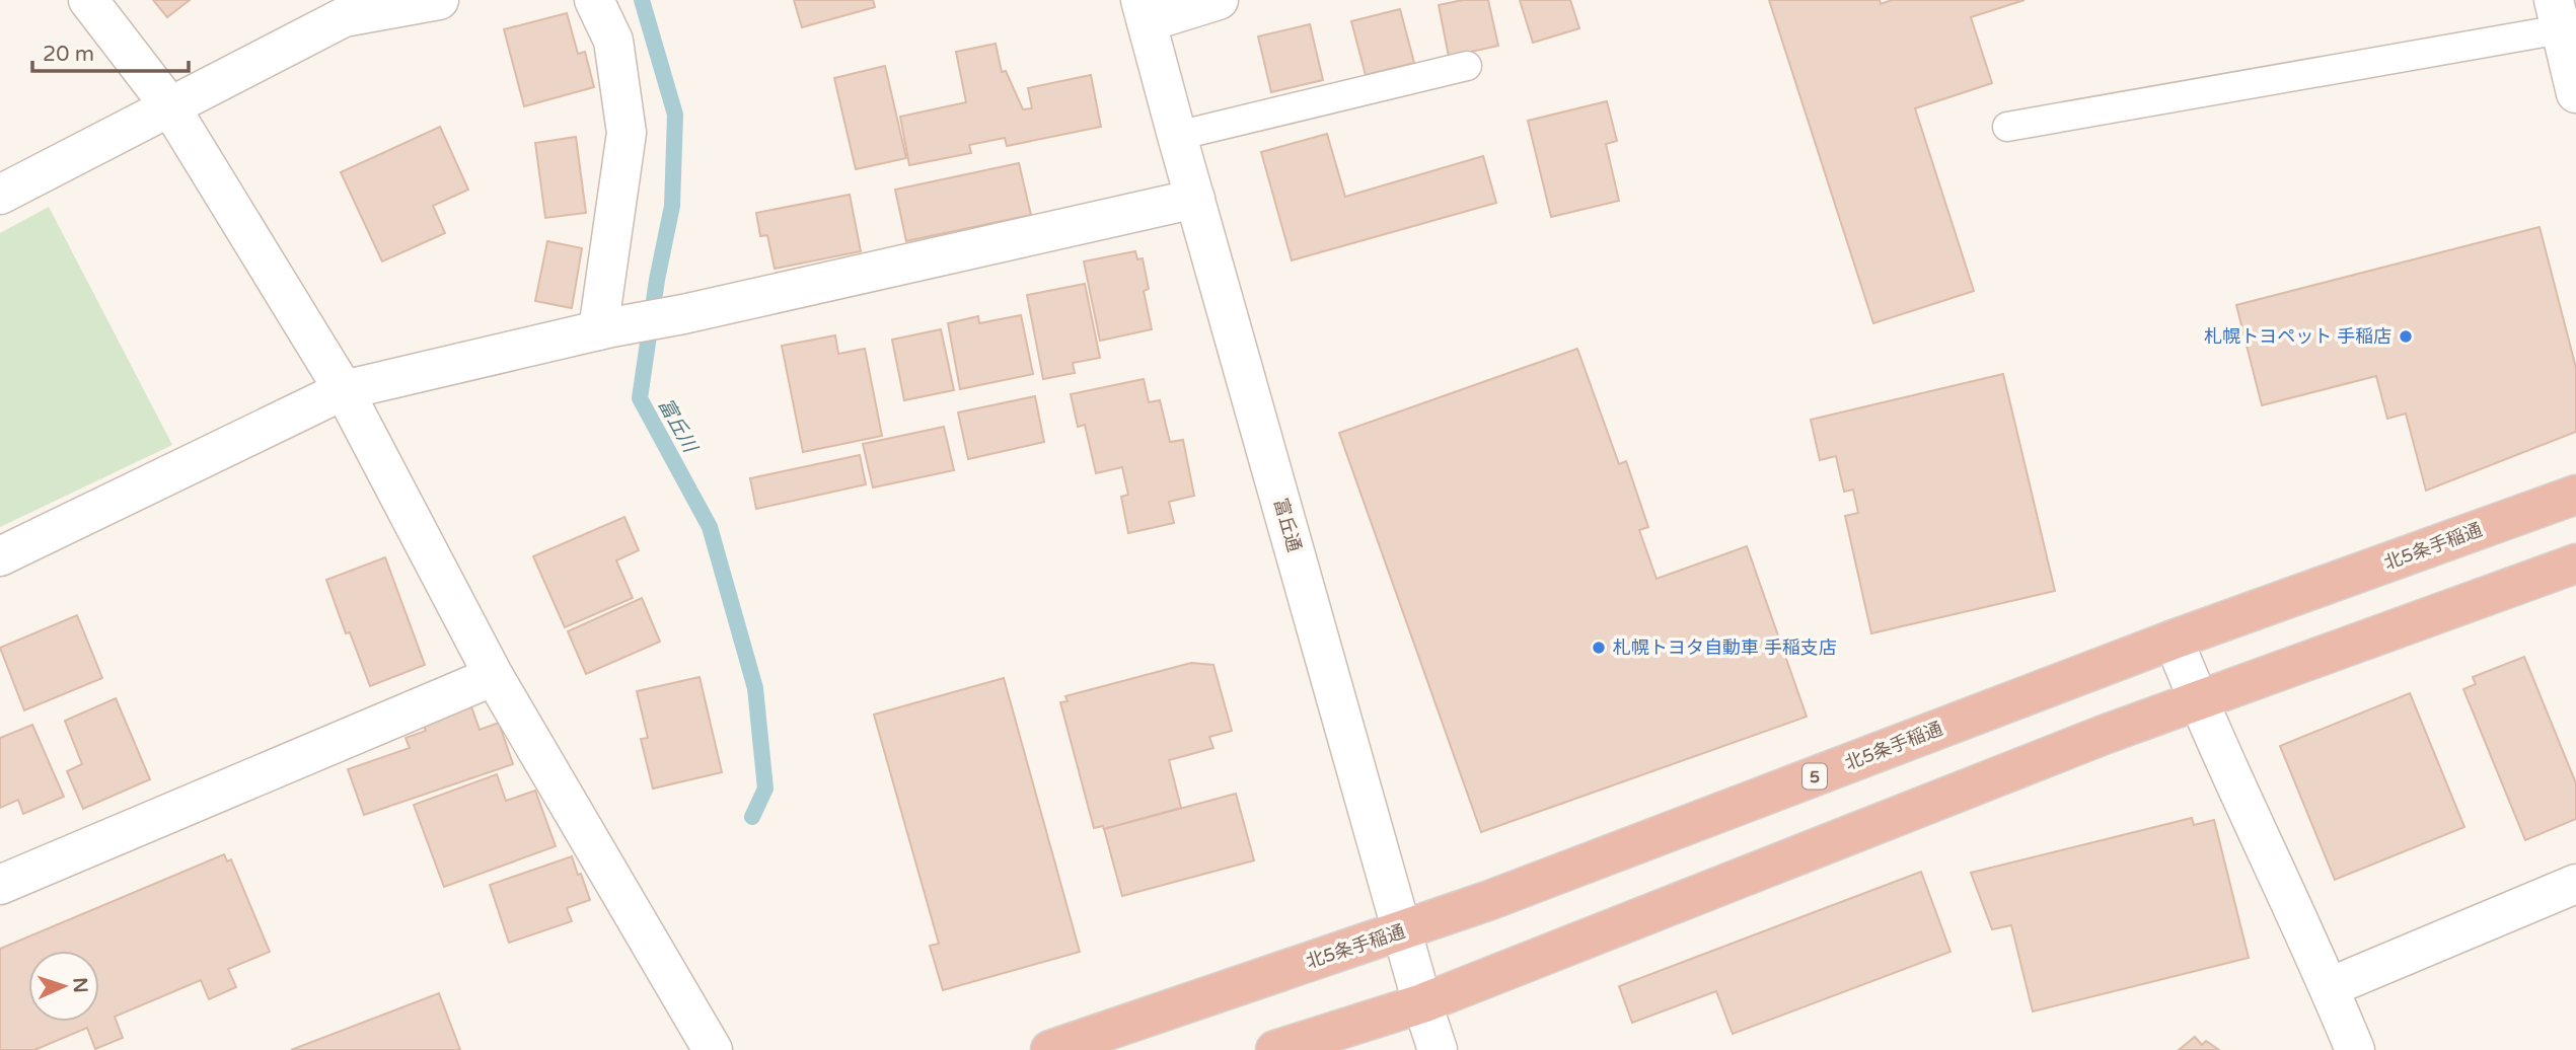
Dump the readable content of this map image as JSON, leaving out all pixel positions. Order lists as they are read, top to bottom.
{
  "streets": {
    "highway": ["北5条手稲通", "5"],
    "street": ["富丘通"]
  },
  "crossings": [
    ["富丘通", "北5条手稲通"]
  ],
  "water": ["富丘川"],
  "places": ["札幌トヨペット 手稲店", "札幌トヨタ自動車 手稲支店"],
  "scale_bar": "20 m",
  "north": "right"
}
